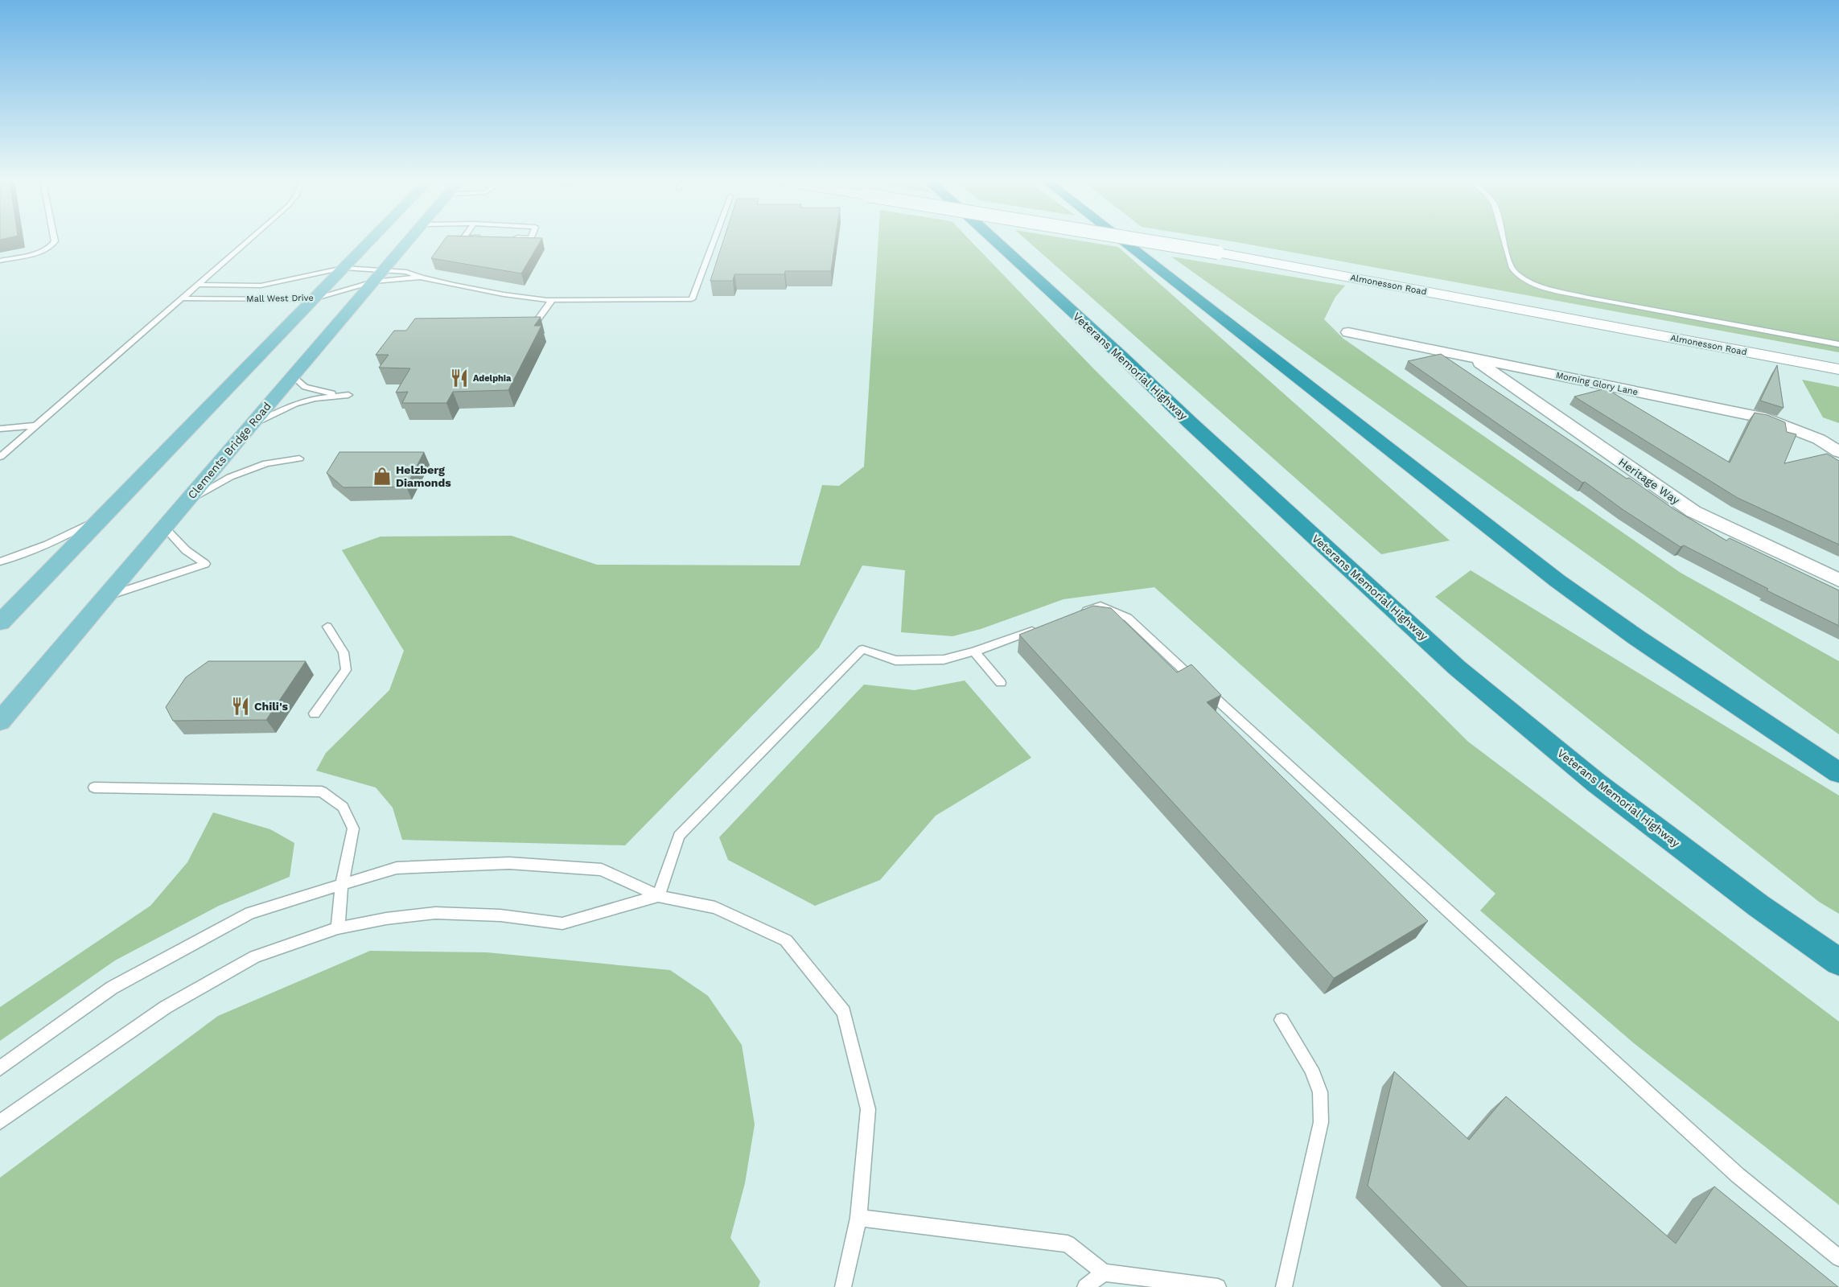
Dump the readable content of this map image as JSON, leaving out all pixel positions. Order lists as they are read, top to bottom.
{
  "streets": {
    "highway": ["Veterans Memorial Highway"],
    "main road": ["Almonesson Road", "Clements Bridge Road"],
    "street": ["Morning Glory Lane", "Heritage Way"],
    "lane": ["Mall West Drive"]
  },
  "crossings": [
    ["Mall West Drive", "Clements Bridge Road"],
    ["Morning Glory Lane", "Heritage Way"]
  ],
  "places": {
    "restaurant": ["Adelphia", "Chili's"],
    "shop": ["Helzberg Diamonds"]
  }
}
